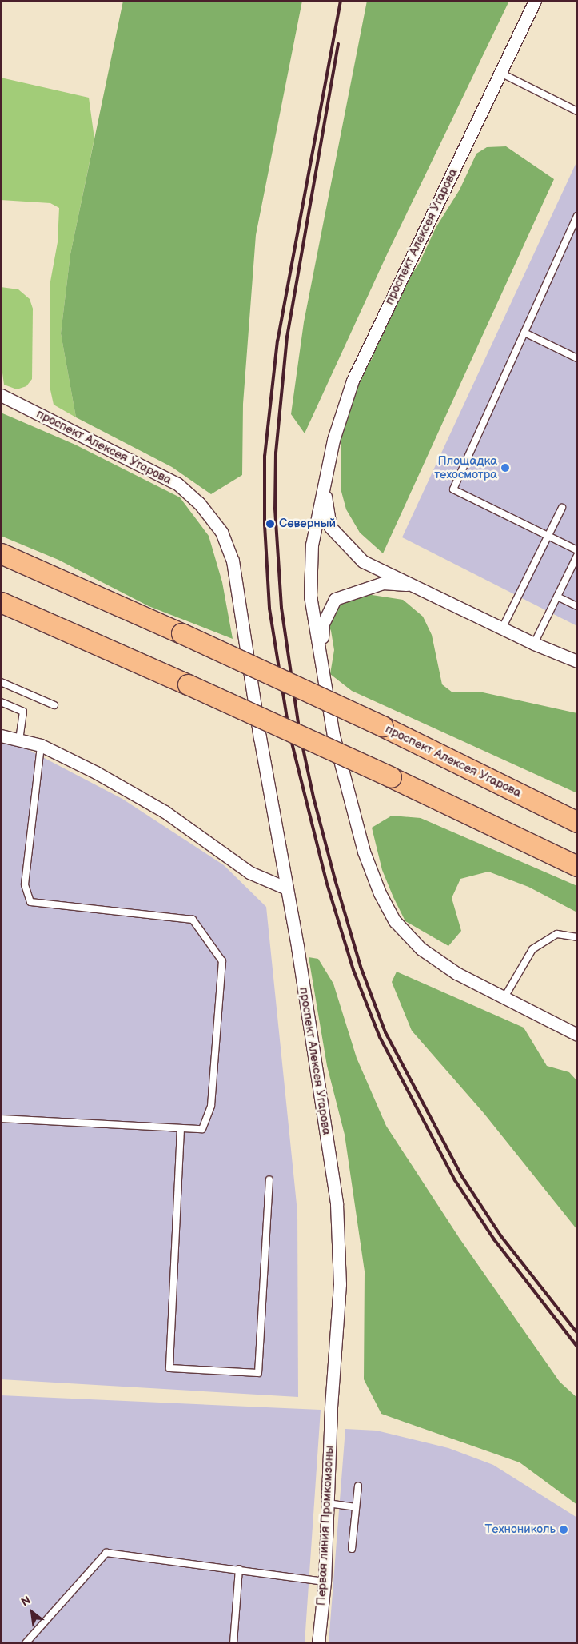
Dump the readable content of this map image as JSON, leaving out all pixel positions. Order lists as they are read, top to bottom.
{
  "streets": {
    "main road": ["проспект Алексея Угарова"],
    "street": ["Первая линия Промкомзоны"]
  },
  "crossings": [
    ["проспект Алексея Угарова", "Первая линия Промкомзоны"]
  ],
  "places": ["Площадка техосмотра", "Северный", "Технониколь"],
  "north": "top left"
}
